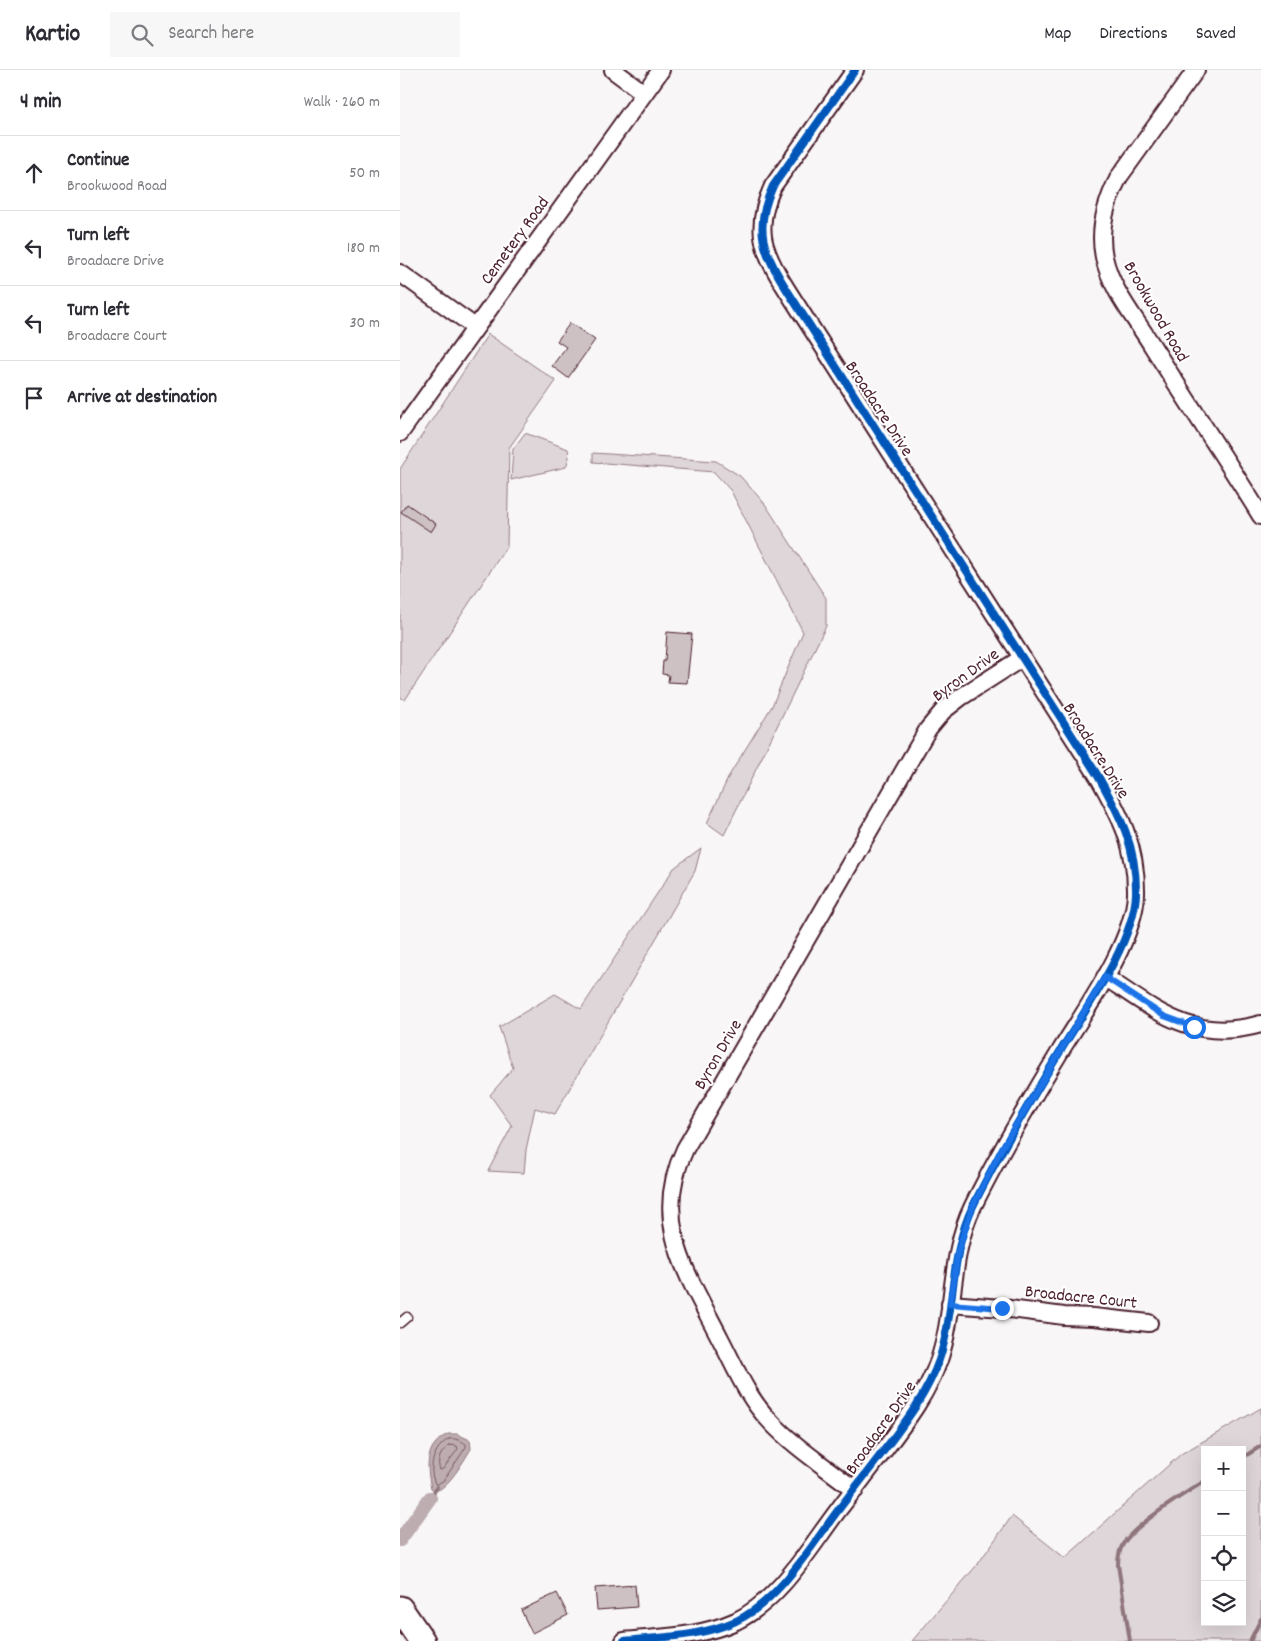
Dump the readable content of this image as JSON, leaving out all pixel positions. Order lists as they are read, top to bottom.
{
  "streets": {
    "street": [
      "Cemetery Road",
      "Brookwood Road",
      "Broadacre Drive",
      "Byron Drive",
      "Broadacre Court"
    ]
  },
  "crossings": [
    ["Broadacre Drive", "Byron Drive"],
    ["Broadacre Drive", "Broadacre Court"]
  ],
  "page": {
    "header": "Kartio",
    "search": "Search here",
    "nav": ["Map", "Directions", "Saved"],
    "heading": ["4 min", "Walk · 260 m"],
    "list": [
      ["Continue", "Brookwood Road", "50 m"],
      ["Turn left", "Broadacre Drive", "180 m"],
      ["Turn left", "Broadacre Court", "30 m"],
      "Arrive at destination"
    ],
    "map_buttons": ["+", "−"]
  }
}
